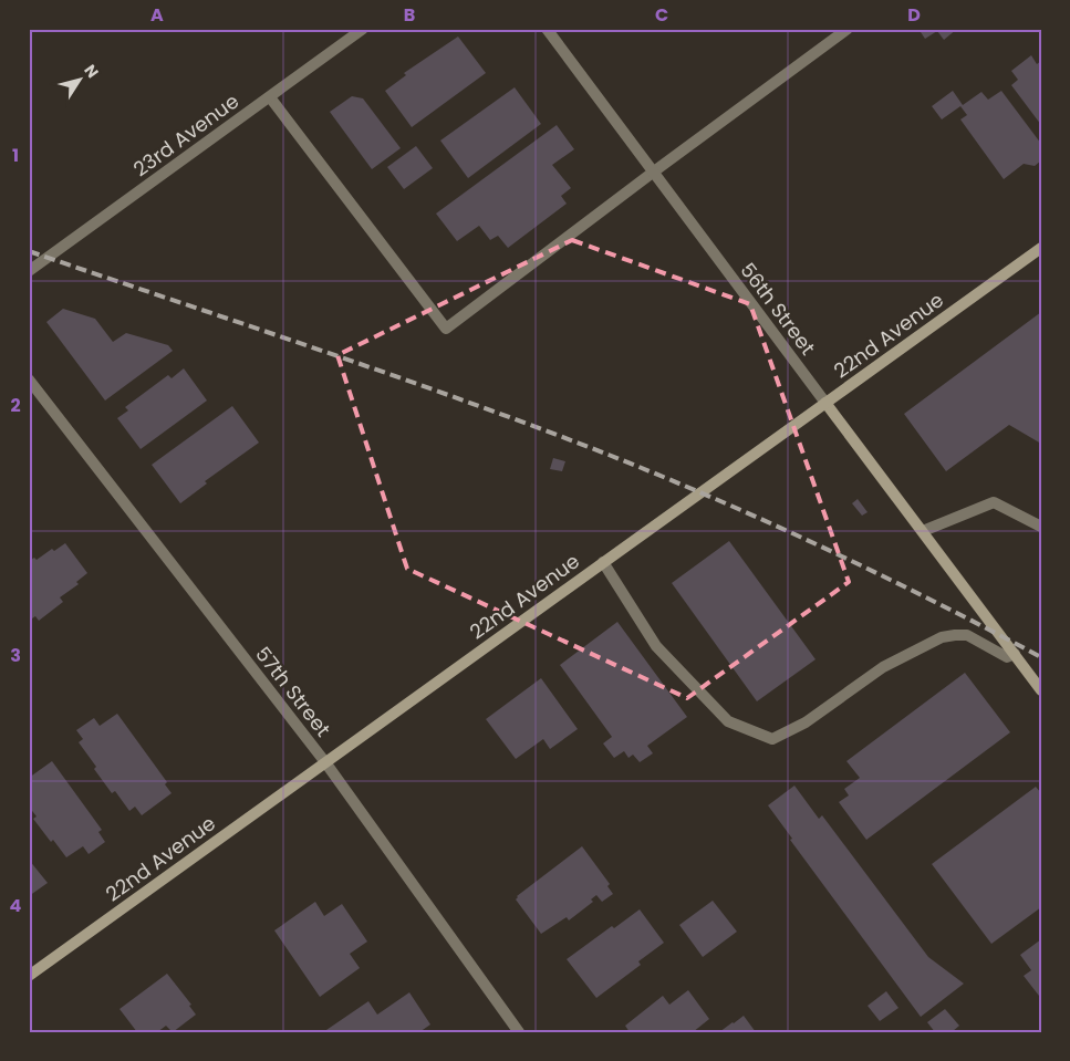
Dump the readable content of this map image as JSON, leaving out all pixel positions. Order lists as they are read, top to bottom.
{
  "streets": {
    "street": [
      "23rd Avenue",
      "56th Street",
      "22nd Avenue",
      "57th Street"
    ]
  },
  "crossings": [
    ["56th Street", "22nd Avenue"],
    ["22nd Avenue", "57th Street"]
  ],
  "north": "top right",
  "grid": {
    "columns": [
      "A",
      "B",
      "C",
      "D"
    ],
    "rows": [
      "1",
      "2",
      "3",
      "4"
    ]
  }
}
